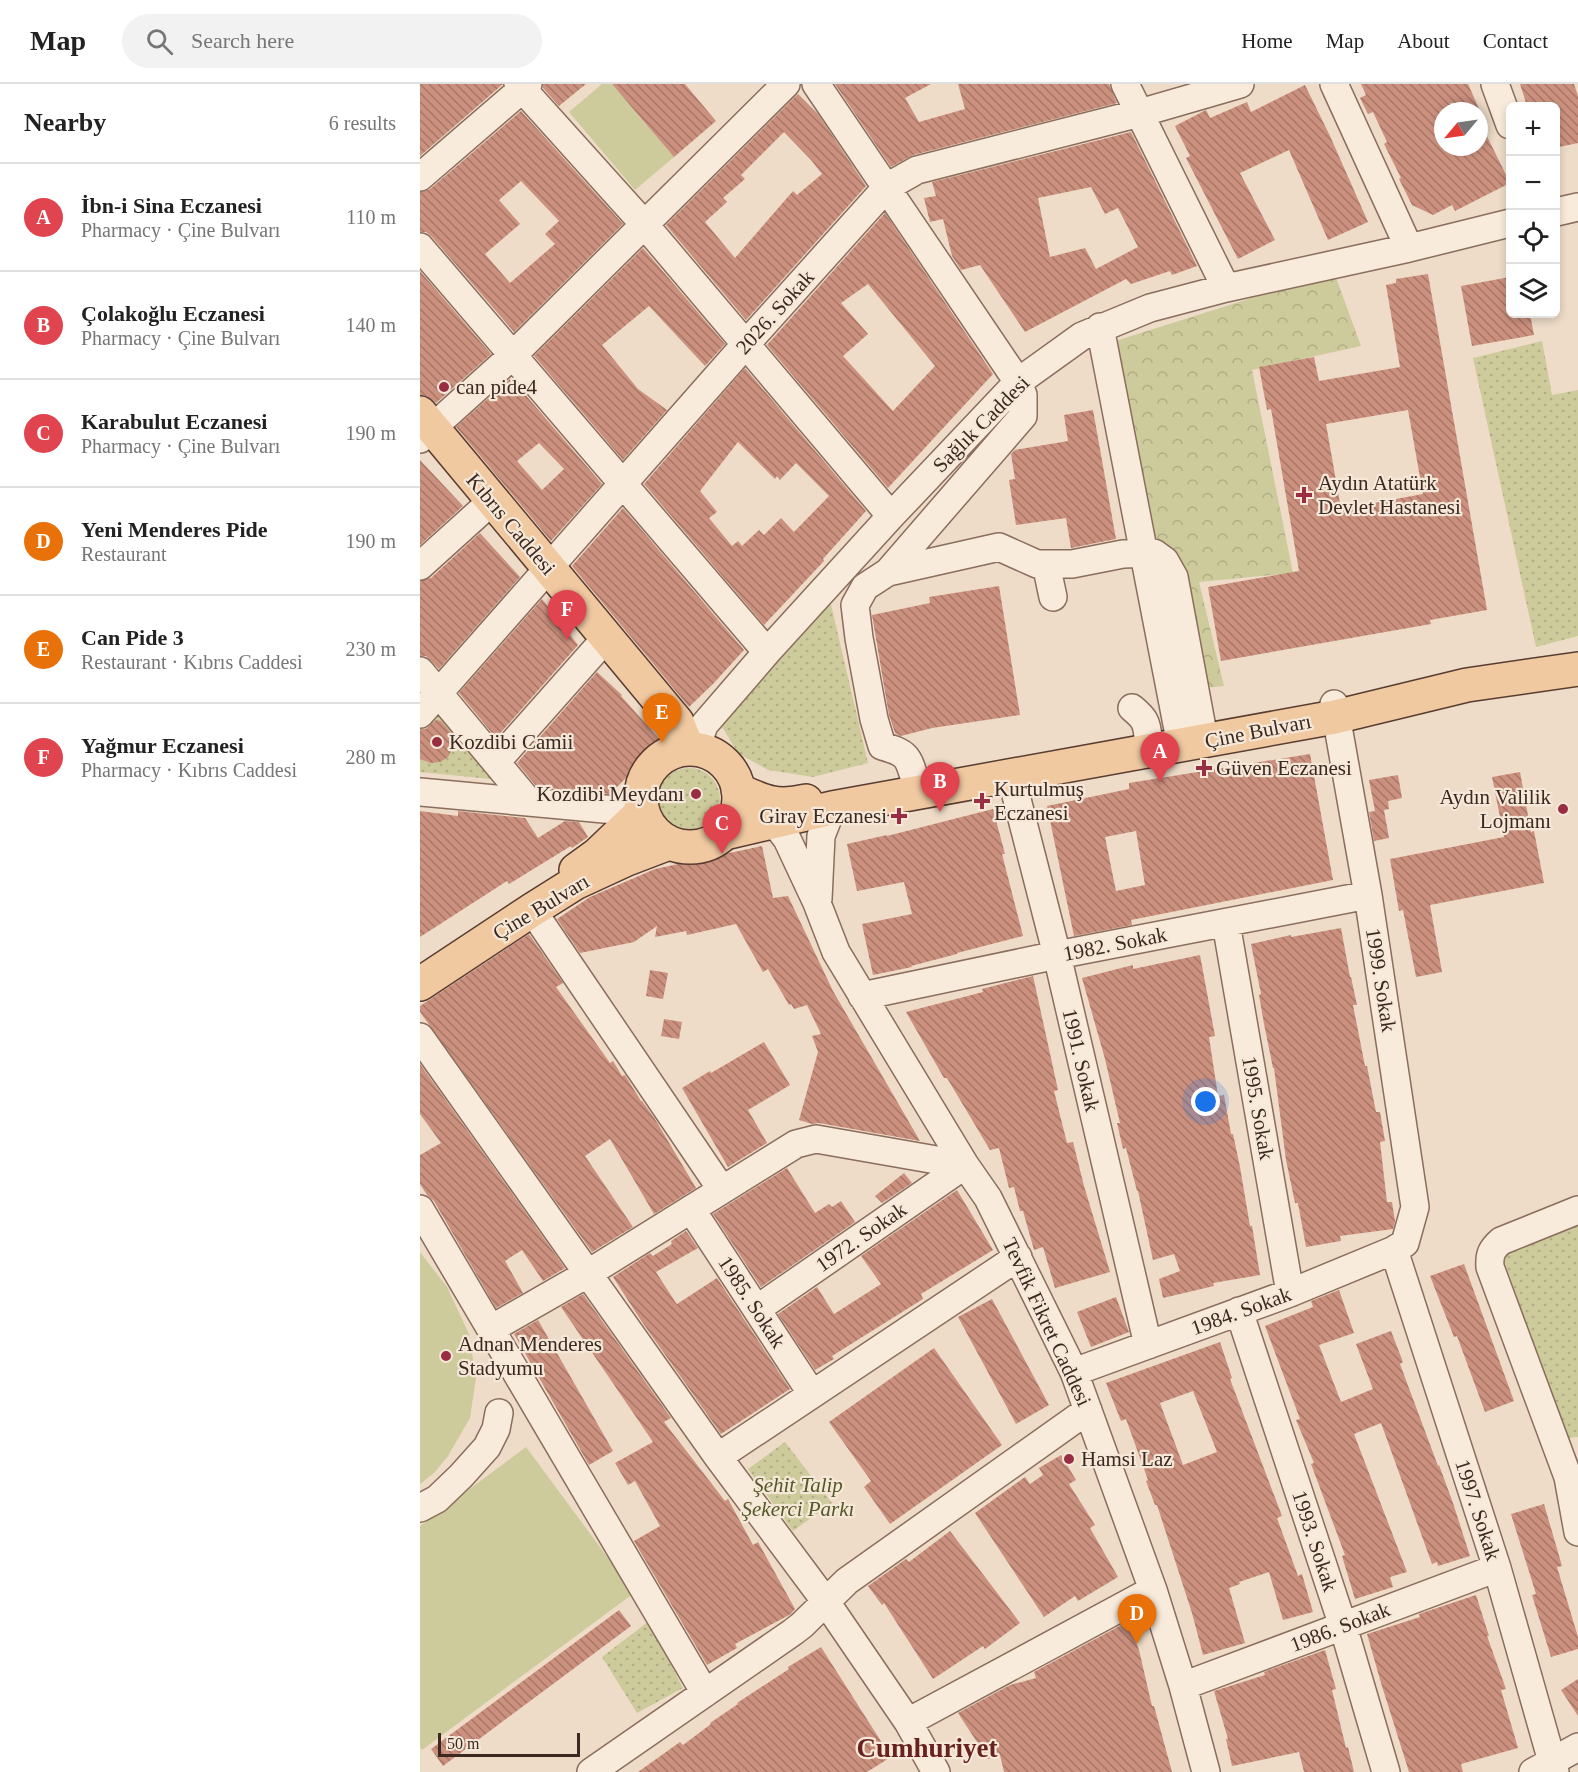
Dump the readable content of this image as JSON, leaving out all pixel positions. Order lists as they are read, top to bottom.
{
  "streets": {
    "main road": ["Kıbrıs Caddesi", "Çine Bulvarı"],
    "street": [
      "2026. Sokak",
      "Sağlık Caddesi",
      "1982. Sokak",
      "1999. Sokak",
      "1991. Sokak",
      "1995. Sokak",
      "1972. Sokak",
      "1985. Sokak",
      "1984. Sokak",
      "Tevfik Fikret Caddesi",
      "1997. Sokak",
      "1993. Sokak",
      "1986. Sokak"
    ]
  },
  "crossings": [
    ["2026. Sokak", "Kıbrıs Caddesi"],
    ["Sağlık Caddesi", "Kıbrıs Caddesi"],
    ["Sağlık Caddesi", "Çine Bulvarı"],
    ["Kıbrıs Caddesi", "Çine Bulvarı"],
    ["Çine Bulvarı", "1999. Sokak"],
    ["Çine Bulvarı", "1991. Sokak"],
    ["Çine Bulvarı", "Tevfik Fikret Caddesi"],
    ["1982. Sokak", "1999. Sokak"],
    ["1982. Sokak", "1991. Sokak"],
    ["1982. Sokak", "1995. Sokak"],
    ["1982. Sokak", "Tevfik Fikret Caddesi"],
    ["1999. Sokak", "1984. Sokak"],
    ["1999. Sokak", "1997. Sokak"],
    ["1991. Sokak", "1984. Sokak"],
    ["1995. Sokak", "1984. Sokak"],
    ["1972. Sokak", "1985. Sokak"],
    ["1972. Sokak", "Tevfik Fikret Caddesi"],
    ["1984. Sokak", "Tevfik Fikret Caddesi"],
    ["1984. Sokak", "1997. Sokak"],
    ["1984. Sokak", "1993. Sokak"],
    ["Tevfik Fikret Caddesi", "1986. Sokak"],
    ["1997. Sokak", "1986. Sokak"],
    ["1993. Sokak", "1986. Sokak"]
  ],
  "districts": ["Cumhuriyet"],
  "parks": ["Şehit Talip Şekerci Parkı"],
  "places": {
    "other": [
      "can pide4",
      "Kozdibi Camii",
      "Kozdibi Meydanı",
      "Aydın Valilik Lojmanı",
      "Adnan Menderes Stadyumu",
      "Hamsi Laz"
    ],
    "health": [
      "Aydın Atatürk Devlet Hastanesi",
      "Güven Eczanesi",
      "Kurtulmuş Eczanesi",
      "Giray Eczanesi"
    ]
  },
  "scale_bar": "50 m",
  "north": "bottom left",
  "page": {
    "header": "Map",
    "search": "Search here",
    "nav": [
      "Home",
      "Map",
      "About",
      "Contact"
    ],
    "heading": ["Nearby", "6 results"],
    "map_buttons": ["+", "−"],
    "list": [
      {
        "mark": "A",
        "name": "İbn-i Sina Eczanesi",
        "note": "Pharmacy · Çine Bulvarı",
        "value": "110 m"
      },
      {
        "mark": "B",
        "name": "Çolakoğlu Eczanesi",
        "note": "Pharmacy · Çine Bulvarı",
        "value": "140 m"
      },
      {
        "mark": "C",
        "name": "Karabulut Eczanesi",
        "note": "Pharmacy · Çine Bulvarı",
        "value": "190 m"
      },
      {
        "mark": "D",
        "name": "Yeni Menderes Pide",
        "note": "Restaurant",
        "value": "190 m"
      },
      {
        "mark": "E",
        "name": "Can Pide 3",
        "note": "Restaurant · Kıbrıs Caddesi",
        "value": "230 m"
      },
      {
        "mark": "F",
        "name": "Yağmur Eczanesi",
        "note": "Pharmacy · Kıbrıs Caddesi",
        "value": "280 m"
      }
    ],
    "pins": [
      "F",
      "E",
      "A",
      "B",
      "C",
      "D"
    ],
    "scale": "50 m"
  }
}
